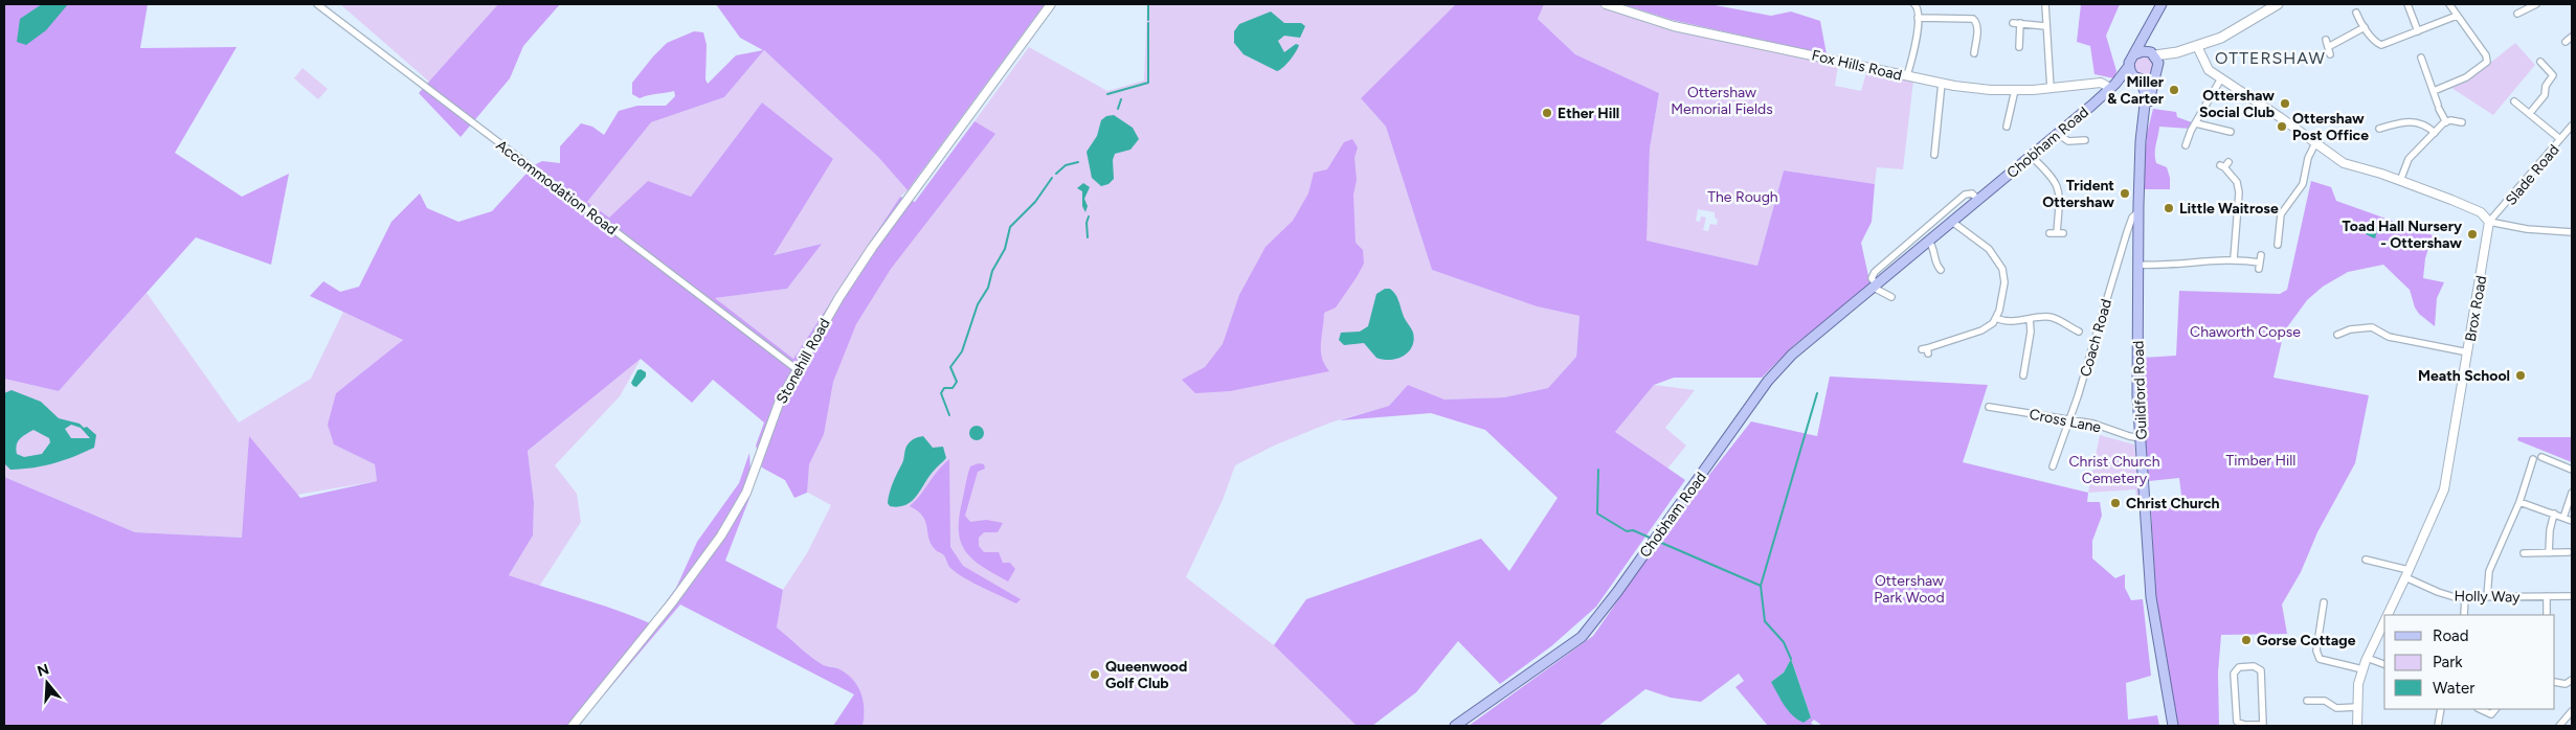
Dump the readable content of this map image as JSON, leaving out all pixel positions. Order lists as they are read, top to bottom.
{
  "streets": {
    "main road": ["Chobham Road", "Guildford Road"],
    "street": [
      "Fox Hills Road",
      "Slade Road",
      "Accommodation Road",
      "Brox Road",
      "Coach Road",
      "Stonehill Road",
      "Cross Lane",
      "Holly Way"
    ]
  },
  "crossings": [
    ["Fox Hills Road", "Chobham Road"],
    ["Chobham Road", "Guildford Road"],
    ["Slade Road", "Brox Road"],
    ["Accommodation Road", "Stonehill Road"],
    ["Brox Road", "Holly Way"],
    ["Coach Road", "Guildford Road"],
    ["Coach Road", "Cross Lane"],
    ["Guildford Road", "Cross Lane"]
  ],
  "districts": ["OTTERSHAW"],
  "parks": [
    "Ottershaw Memorial Fields",
    "The Rough",
    "Chaworth Copse",
    "Timber Hill",
    "Christ Church Cemetery",
    "Ottershaw Park Wood"
  ],
  "places": [
    "Miller & Carter",
    "Ottershaw Social Club",
    "Ether Hill",
    "Ottershaw Post Office",
    "Trident Ottershaw",
    "Little Waitrose",
    "Toad Hall Nursery - Ottershaw",
    "Meath School",
    "Christ Church",
    "Gorse Cottage",
    "Queenwood Golf Club"
  ],
  "legend": ["Road", "Park", "Water"],
  "north": "top"
}
